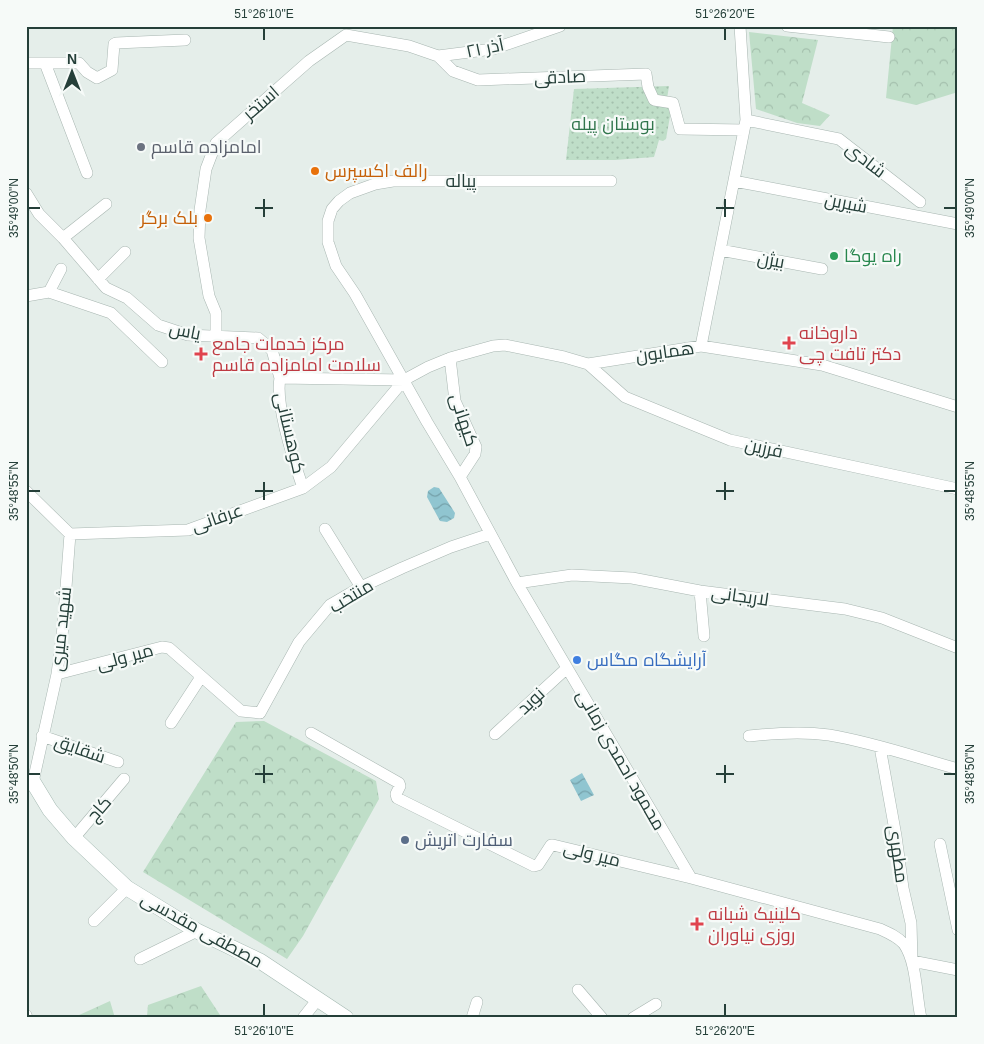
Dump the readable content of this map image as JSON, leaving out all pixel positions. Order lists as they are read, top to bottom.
{
  "streets": {
    "main road": ["مصطفی مقدسی"],
    "street": [
      "۲۱ آذر",
      "صادقی",
      "استخر",
      "شادی",
      "پیاله",
      "شیرین",
      "بیژن",
      "یاس",
      "همایون",
      "کیهانی",
      "کوهستانی",
      "فرزین",
      "عرفانی",
      "منتخب",
      "لاریجانی",
      "شهید میری",
      "میر ولی",
      "نوید",
      "شقایق",
      "محمود احمدی زمانی",
      "کاج",
      "مطهری"
    ]
  },
  "crossings": [
    ["۲۱ آذر", "صادقی"],
    ["صادقی", "استخر"],
    ["صادقی", "شادی"],
    ["استخر", "یاس"],
    ["پیاله", "همایون"],
    ["پیاله", "عرفانی"],
    ["پیاله", "محمود احمدی زمانی"],
    ["یاس", "کوهستانی"],
    ["همایون", "کیهانی"],
    ["همایون", "فرزین"],
    ["همایون", "عرفانی"],
    ["همایون", "محمود احمدی زمانی"],
    ["کیهانی", "محمود احمدی زمانی"],
    ["کوهستانی", "عرفانی"],
    ["عرفانی", "شهید میری"],
    ["عرفانی", "محمود احمدی زمانی"],
    ["منتخب", "میر ولی"],
    ["منتخب", "محمود احمدی زمانی"],
    ["لاریجانی", "محمود احمدی زمانی"],
    ["شهید میری", "میر ولی"],
    ["شهید میری", "شقایق"],
    ["شهید میری", "مصطفی مقدسی"],
    ["میر ولی", "محمود احمدی زمانی"],
    ["نوید", "محمود احمدی زمانی"],
    ["کاج", "مصطفی مقدسی"]
  ],
  "parks": ["بوستان پیله"],
  "places": {
    "other": [
      "امامزاده قاسم",
      "رالف اکسپرس",
      "بلک برگر",
      "راه یوگا",
      "آرایشگاه مگاس",
      "سفارت اتریش"
    ],
    "health": ["داروخانه دکتر تافت چی", "مرکز خدمات جامع سلامت امامزاده قاسم", "کلینیک شبانه روزی نیاوران"]
  },
  "north": "top",
  "coordinates": [
    "51°26'10\"E",
    "51°26'20\"E",
    "35°49'00\"N",
    "35°48'55\"N",
    "35°48'50\"N"
  ]
}
